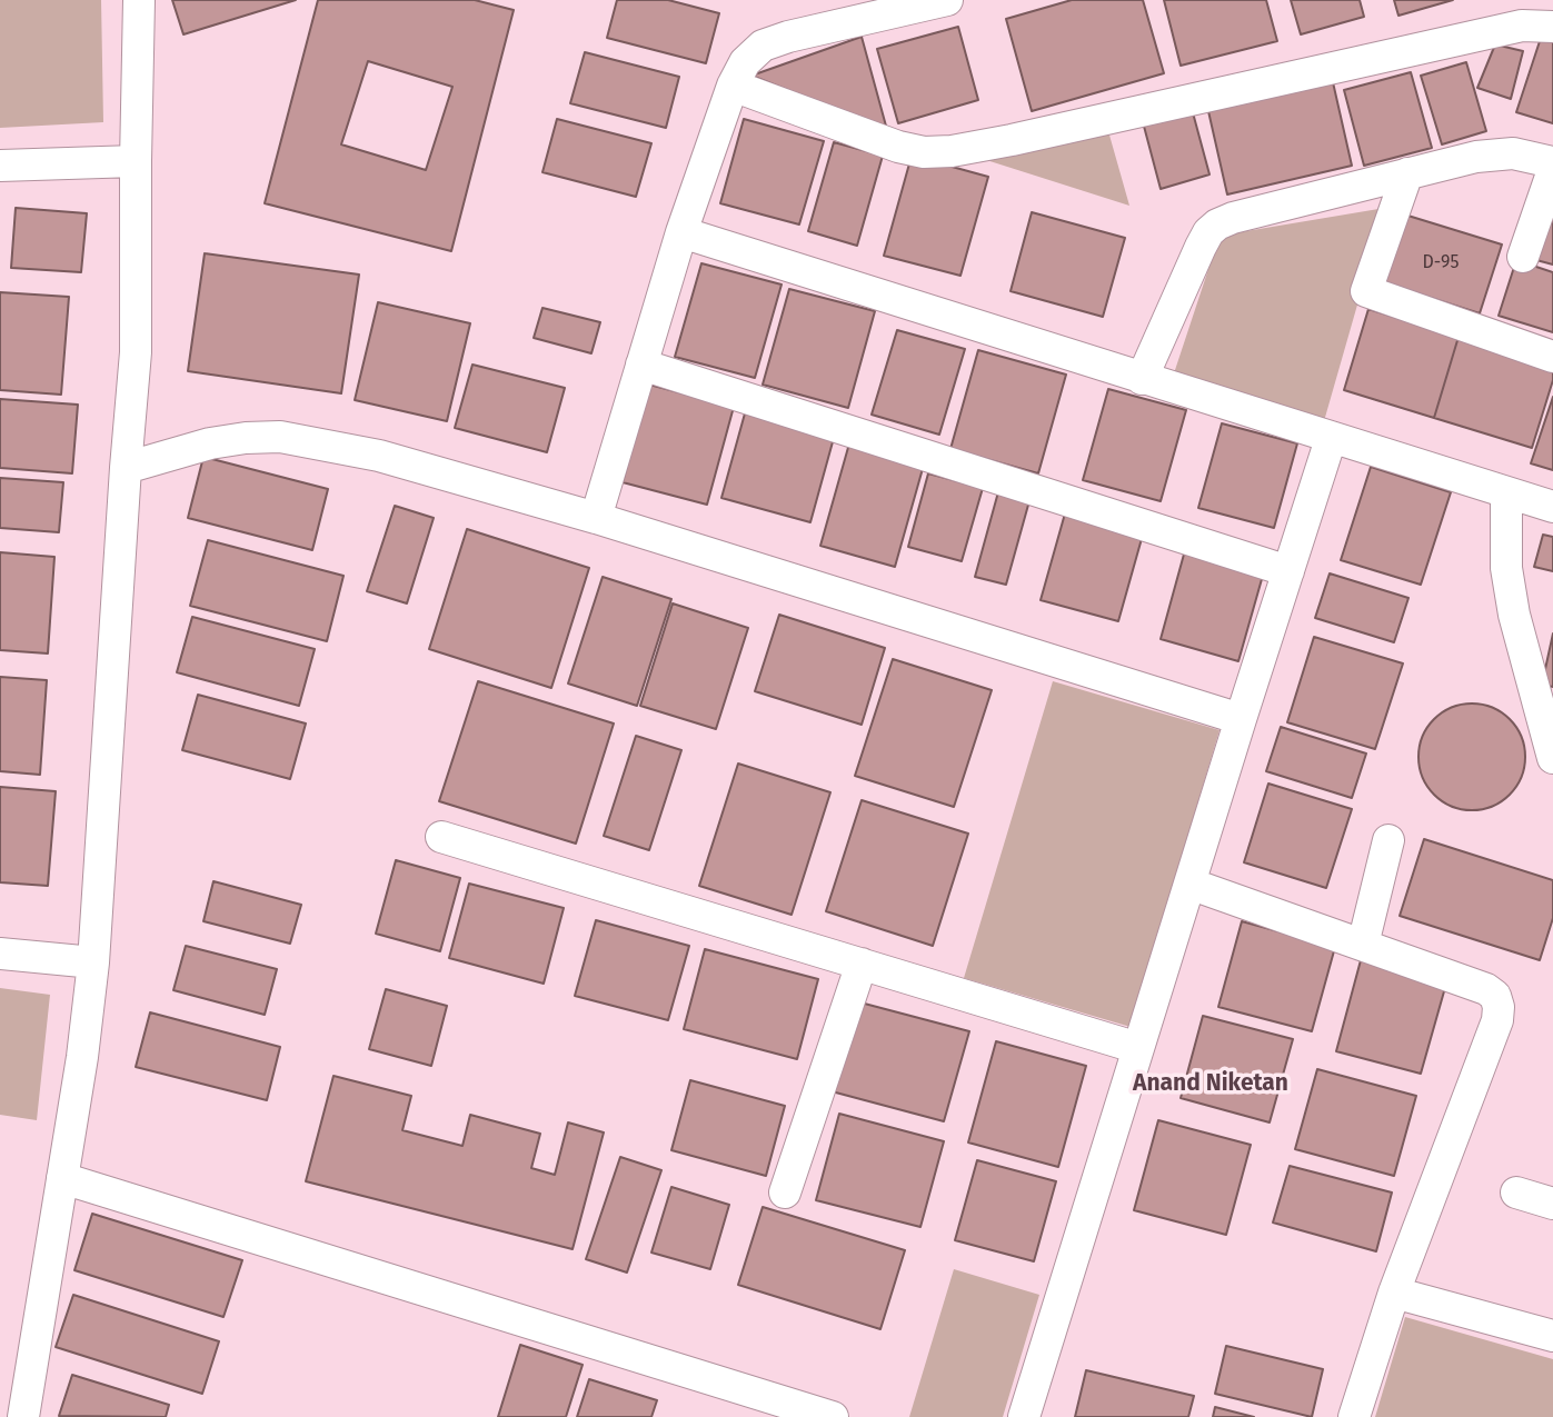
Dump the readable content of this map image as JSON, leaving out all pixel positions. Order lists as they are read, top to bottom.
{
  "districts": ["Anand Niketan"],
  "house_numbers": ["D-95"]
}
